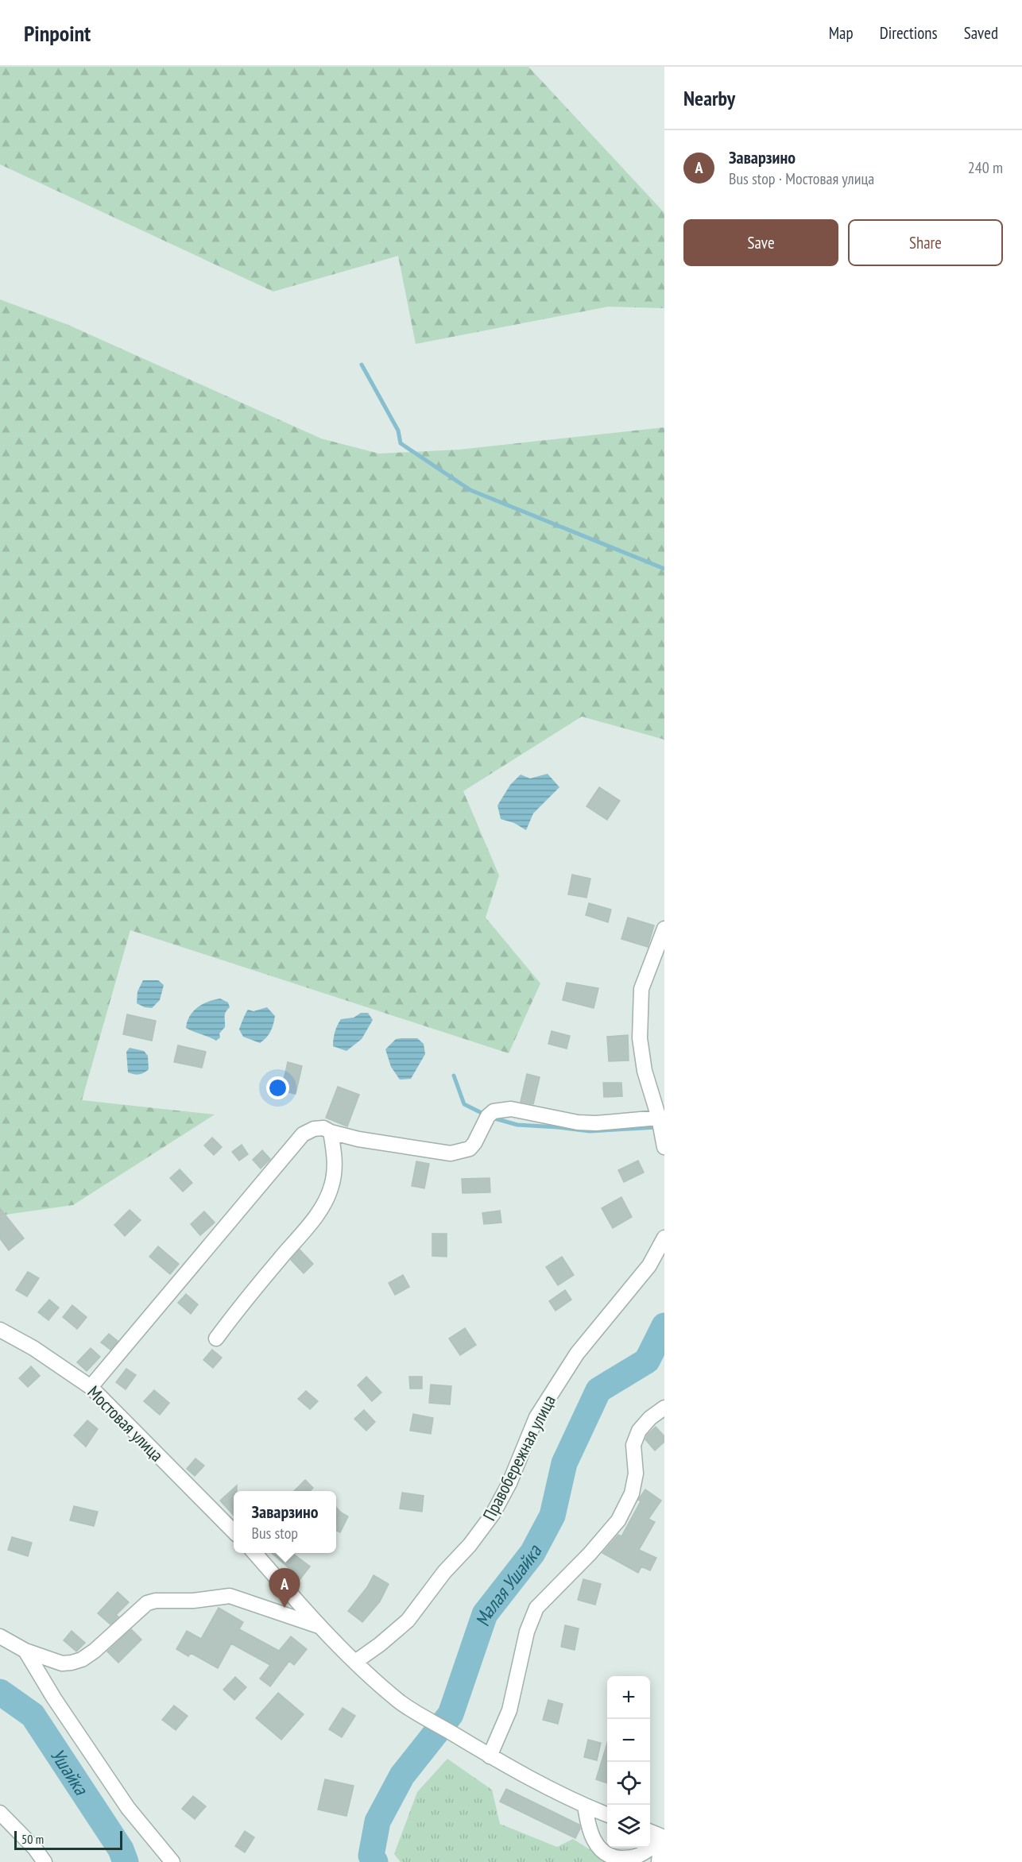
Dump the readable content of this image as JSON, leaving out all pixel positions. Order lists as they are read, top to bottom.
{
  "streets": {
    "street": ["Мостовая улица", "Правобережная улица"]
  },
  "water": ["Малая Ушайка", "Ушайка"],
  "scale_bar": "50 m",
  "page": {
    "header": "Pinpoint",
    "nav": ["Map", "Directions", "Saved"],
    "heading": "Nearby",
    "list": [
      {
        "mark": "A",
        "name": "Заварзино",
        "note": "Bus stop · Мостовая улица",
        "value": "240 m"
      }
    ],
    "buttons": ["Save", "Share"],
    "popup": ["Заварзино", "Bus stop"],
    "pins": "A",
    "map_buttons": ["+", "−"],
    "scale": "50 m"
  }
}
